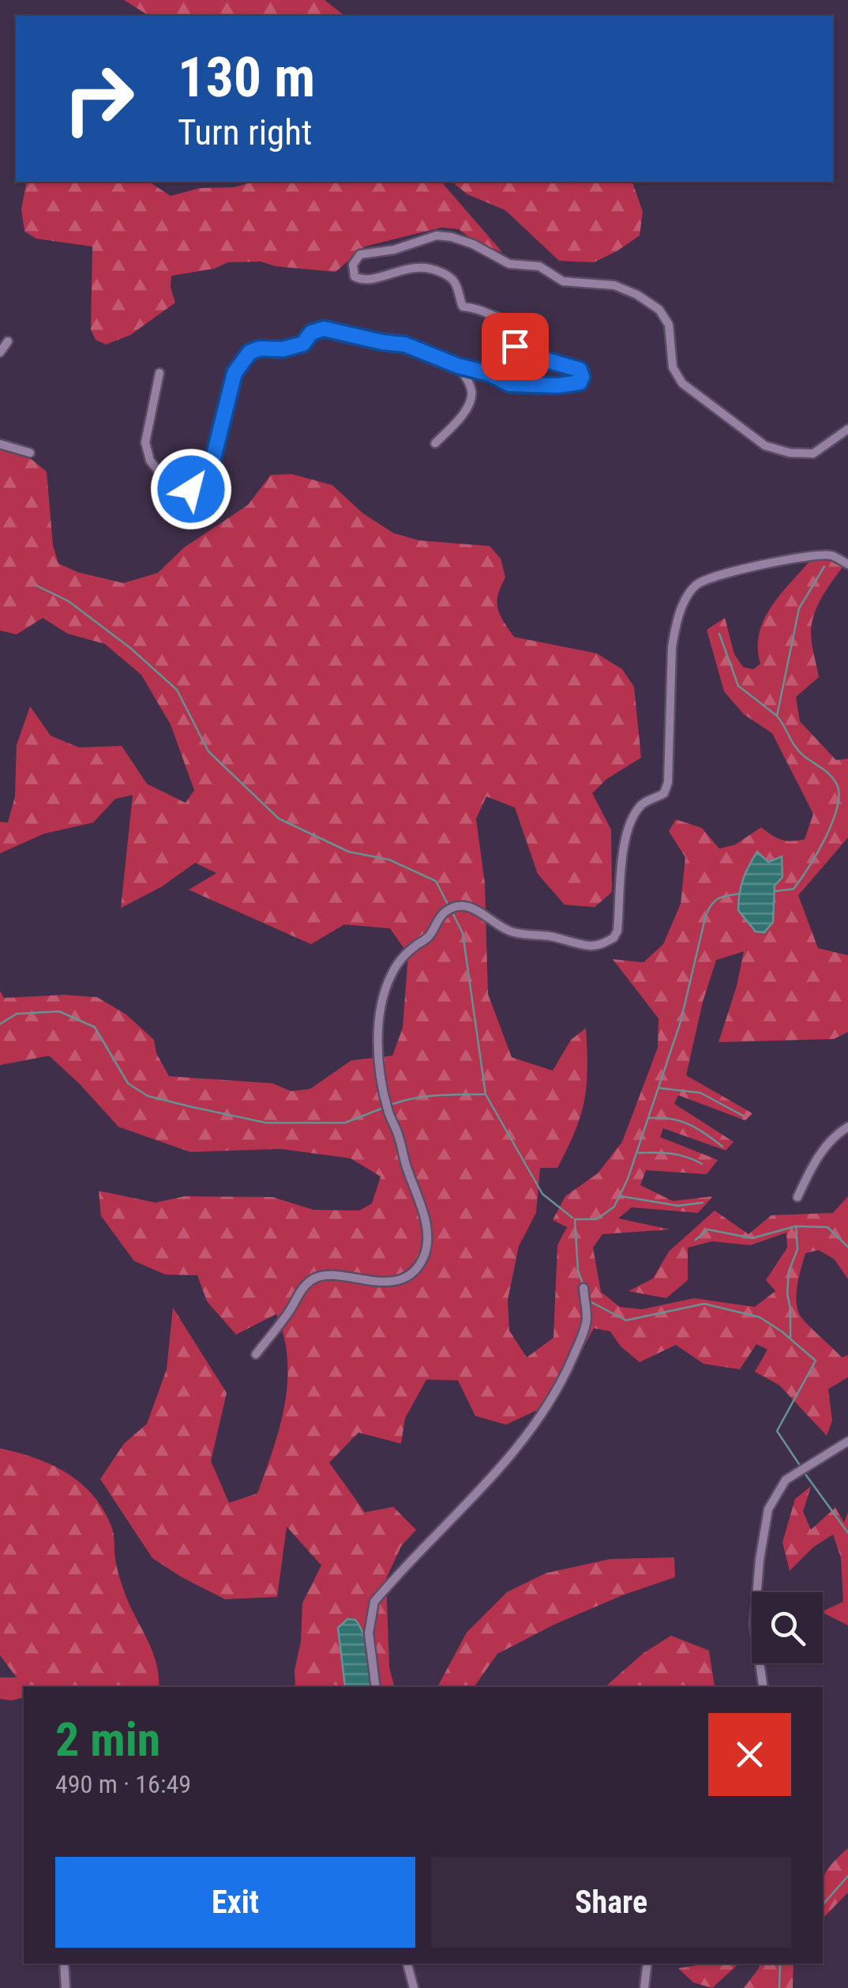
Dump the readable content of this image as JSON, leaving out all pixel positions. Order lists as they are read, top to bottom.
{
  "page": {
    "turn": ["130 m", "Turn right"],
    "heading": ["2 min", "490 m · 16:49"],
    "buttons": ["Exit", "Share"]
  }
}
